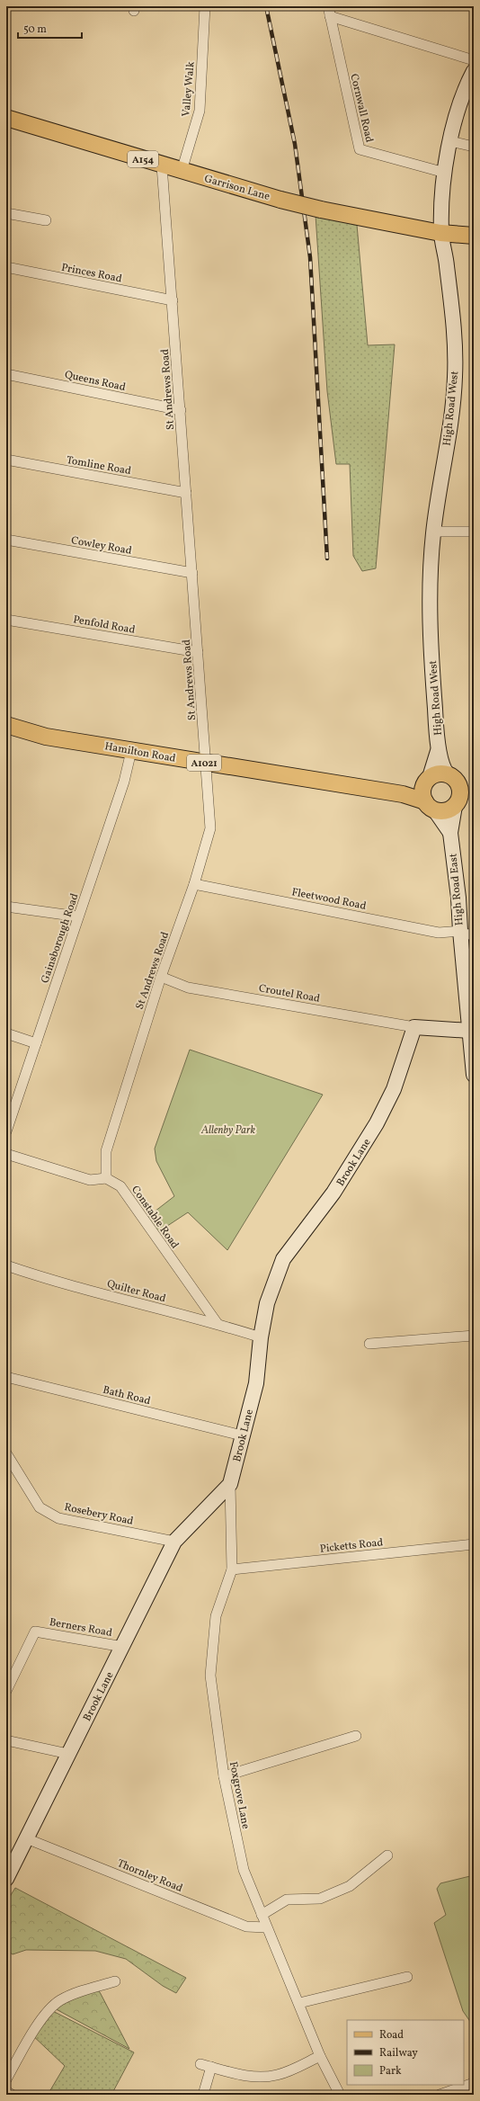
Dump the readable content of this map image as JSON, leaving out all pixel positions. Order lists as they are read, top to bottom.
{
  "streets": {
    "main road": [
      "A154",
      "Garrison Lane",
      "Hamilton Road",
      "A1021"
    ],
    "street": [
      "Valley Walk",
      "Cornwall Road",
      "Princes Road",
      "Queens Road",
      "St Andrews Road",
      "High Road West",
      "Tomline Road",
      "Cowley Road",
      "Penfold Road",
      "High Road East",
      "Fleetwood Road",
      "Gainsborough Road",
      "Croutel Road",
      "Brook Lane",
      "Constable Road",
      "Quilter Road",
      "Bath Road",
      "Rosebery Road",
      "Picketts Road",
      "Berners Road",
      "Foxgrove Lane",
      "Thornley Road"
    ]
  },
  "crossings": [
    ["Valley Walk", "Garrison Lane"],
    ["Cornwall Road", "High Road West"],
    ["Garrison Lane", "St Andrews Road"],
    ["Garrison Lane", "High Road West"],
    ["Princes Road", "St Andrews Road"],
    ["Queens Road", "St Andrews Road"],
    ["St Andrews Road", "Tomline Road"],
    ["St Andrews Road", "Cowley Road"],
    ["St Andrews Road", "Penfold Road"],
    ["St Andrews Road", "Hamilton Road"],
    ["St Andrews Road", "Fleetwood Road"],
    ["St Andrews Road", "Croutel Road"],
    ["St Andrews Road", "Constable Road"],
    ["High Road West", "Hamilton Road"],
    ["High Road West", "A1021"],
    ["High Road West", "High Road East"],
    ["Hamilton Road", "A1021"],
    ["Hamilton Road", "High Road East"],
    ["Hamilton Road", "Gainsborough Road"],
    ["A1021", "High Road East"],
    ["High Road East", "Fleetwood Road"],
    ["Croutel Road", "Brook Lane"],
    ["Brook Lane", "Quilter Road"],
    ["Brook Lane", "Bath Road"],
    ["Brook Lane", "Rosebery Road"],
    ["Brook Lane", "Berners Road"],
    ["Brook Lane", "Foxgrove Lane"],
    ["Brook Lane", "Thornley Road"],
    ["Constable Road", "Quilter Road"],
    ["Picketts Road", "Foxgrove Lane"],
    ["Foxgrove Lane", "Thornley Road"]
  ],
  "parks": ["Allenby Park"],
  "legend": ["Road", "Railway", "Park"],
  "scale_bar": "50 m"
}
